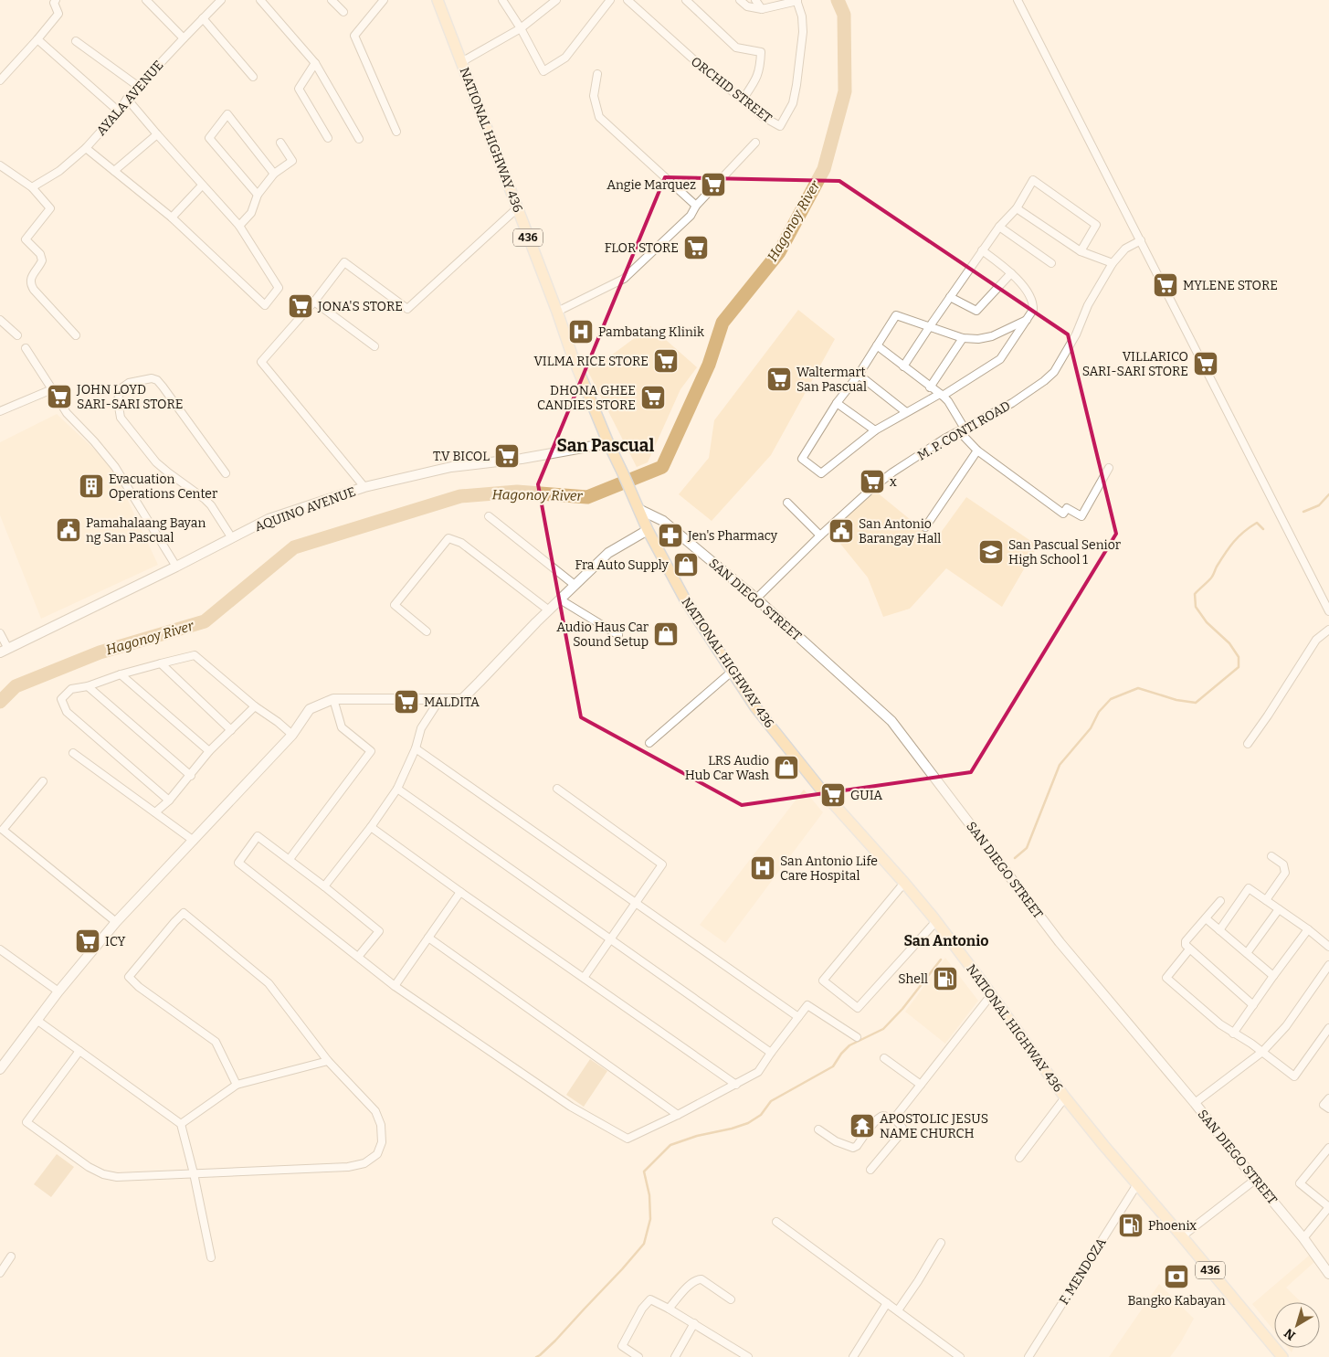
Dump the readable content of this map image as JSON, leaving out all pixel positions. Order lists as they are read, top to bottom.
{
  "streets": {
    "main road": ["NATIONAL HIGHWAY 436", "436"],
    "street": [
      "ORCHID STREET",
      "AYALA AVENUE",
      "M. P. CONTI ROAD",
      "AQUINO AVENUE",
      "SAN DIEGO STREET",
      "F. MENDOZA"
    ]
  },
  "crossings": [
    ["NATIONAL HIGHWAY 436", "AQUINO AVENUE"],
    ["NATIONAL HIGHWAY 436", "SAN DIEGO STREET"],
    ["NATIONAL HIGHWAY 436", "F. MENDOZA"],
    ["M. P. CONTI ROAD", "SAN DIEGO STREET"]
  ],
  "districts": ["San Pascual", "San Antonio"],
  "water": ["Hagonoy River"],
  "places": {
    "supermarket": [
      "Angie Marquez",
      "FLOR STORE",
      "MYLENE STORE",
      "JONA'S STORE",
      "VILMA RICE STORE",
      "VILLARICO SARI-SARI STORE",
      "Waltermart San Pascual",
      "JOHN LOYD SARI-SARI STORE",
      "DHONA GHEE CANDIES STORE",
      "T.V BICOL",
      "x",
      "MALDITA",
      "GUIA",
      "ICY"
    ],
    "hospital": ["Pambatang Klinik", "San Antonio Life Care Hospital"],
    "building": ["Evacuation Operations Center"],
    "public building": ["Pamahalaang Bayan ng San Pascual", "San Antonio Barangay Hall"],
    "pharmacy": ["Jen's Pharmacy"],
    "school or university": ["San Pascual Senior High School 1"],
    "shop": ["Fra Auto Supply", "Audio Haus Car Sound Setup", "LRS Audio Hub Car Wash"],
    "fuel station": ["Shell", "Phoenix"],
    "temple": ["APOSTOLIC JESUS NAME CHURCH"],
    "bank": ["Bangko Kabayan"]
  },
  "north": "bottom left"
}
